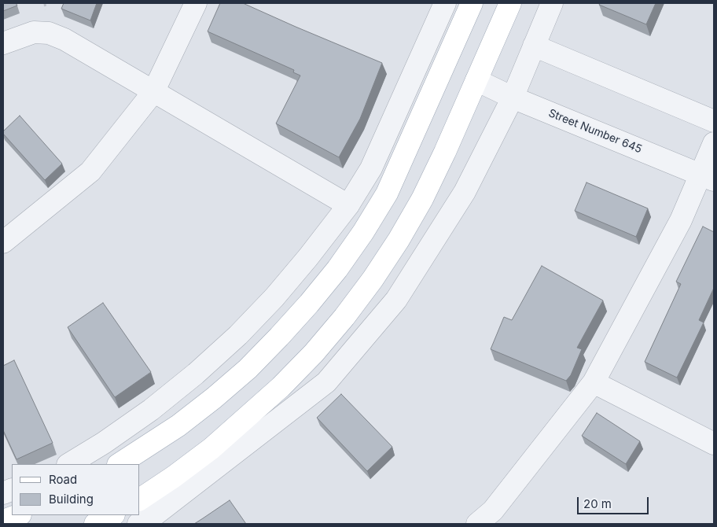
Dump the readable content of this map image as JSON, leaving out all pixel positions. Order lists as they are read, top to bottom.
{
  "streets": {
    "street": ["Street Number 645"]
  },
  "legend": ["Road", "Building"],
  "scale_bar": "20 m"
}
